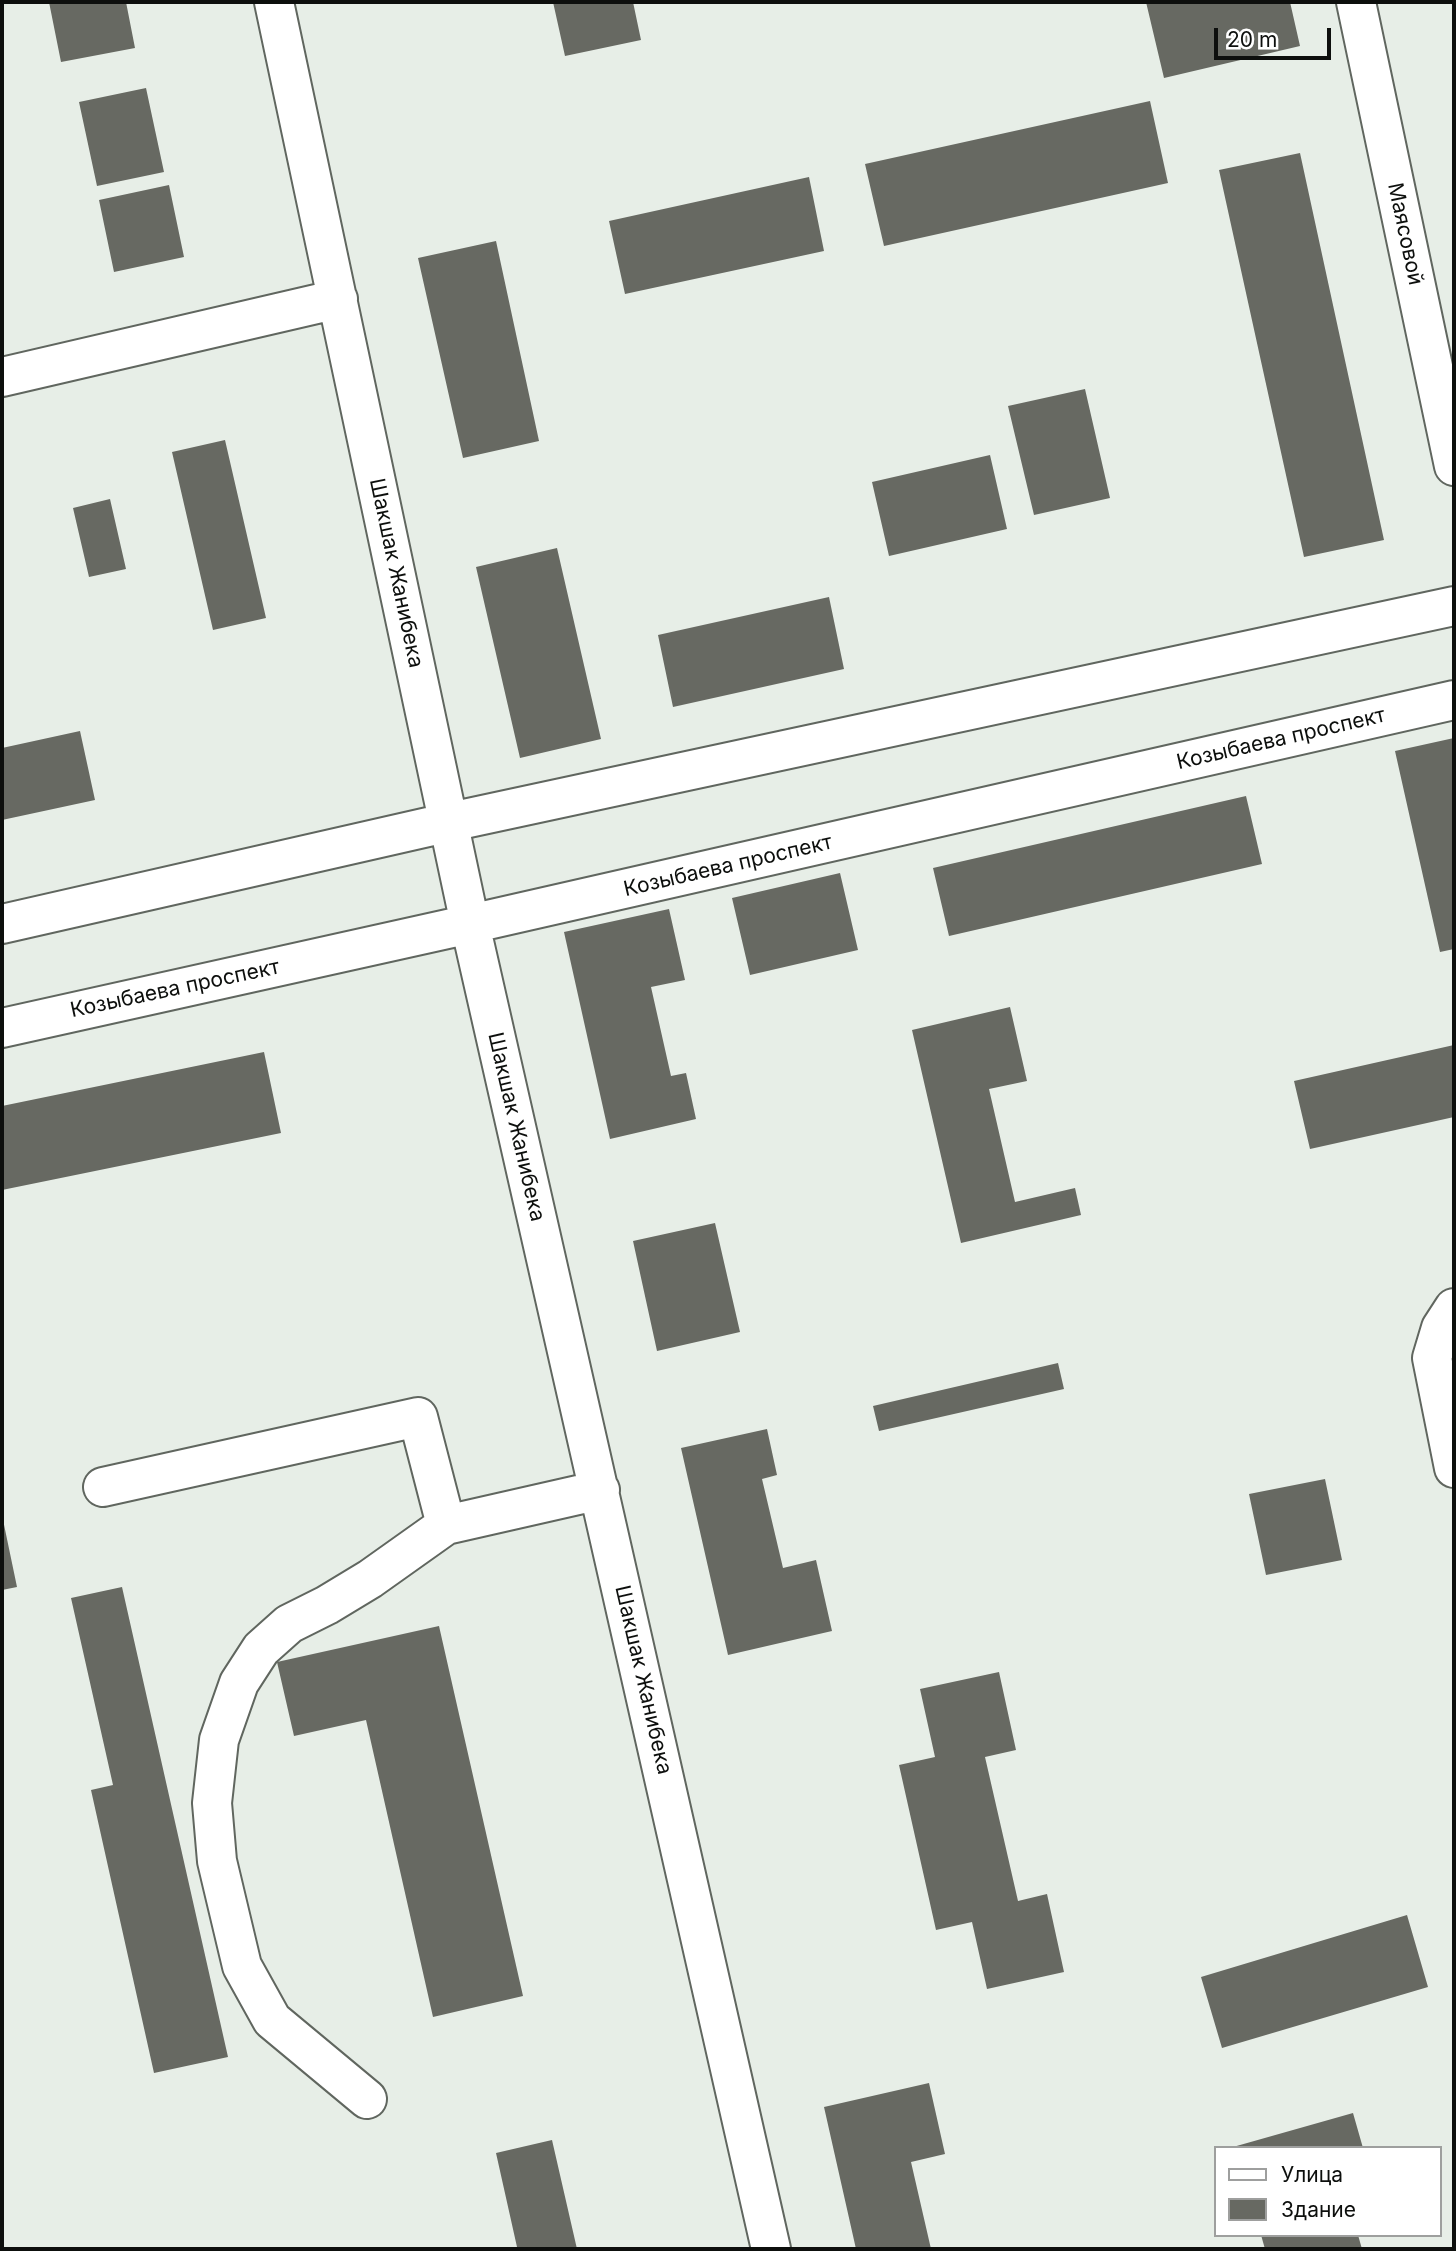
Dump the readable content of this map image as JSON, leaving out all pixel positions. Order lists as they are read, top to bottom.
{
  "streets": {
    "street": ["Маясовой", "Шакшак Жанибека", "Козыбаева проспект"]
  },
  "crossings": [
    ["Шакшак Жанибека", "Козыбаева проспект"]
  ],
  "legend": ["Улица", "Здание"],
  "scale_bar": "20 m"
}
